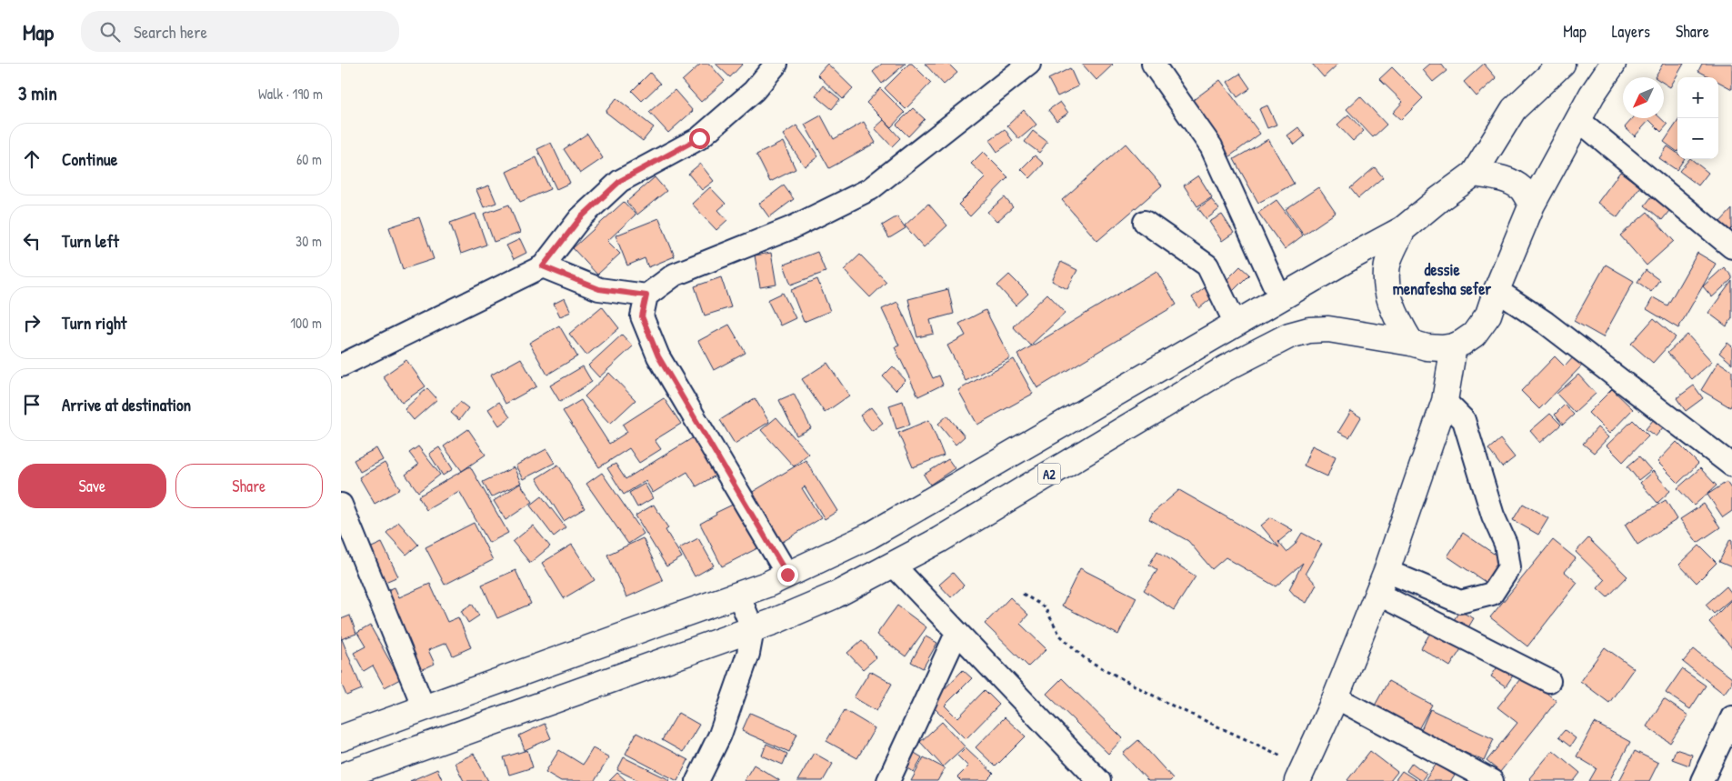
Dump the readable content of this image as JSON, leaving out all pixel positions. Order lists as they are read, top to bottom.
{
  "streets": {
    "main road": ["A2"]
  },
  "districts": ["dessie menafesha sefer"],
  "north": "bottom left",
  "page": {
    "header": "Map",
    "search": "Search here",
    "nav": ["Map", "Layers", "Share"],
    "heading": ["3 min", "Walk · 190 m"],
    "map_buttons": ["+", "−"],
    "list": [
      ["Continue", "60 m"],
      ["Turn left", "30 m"],
      ["Turn right", "100 m"],
      "Arrive at destination"
    ],
    "buttons": ["Save", "Share"]
  }
}
